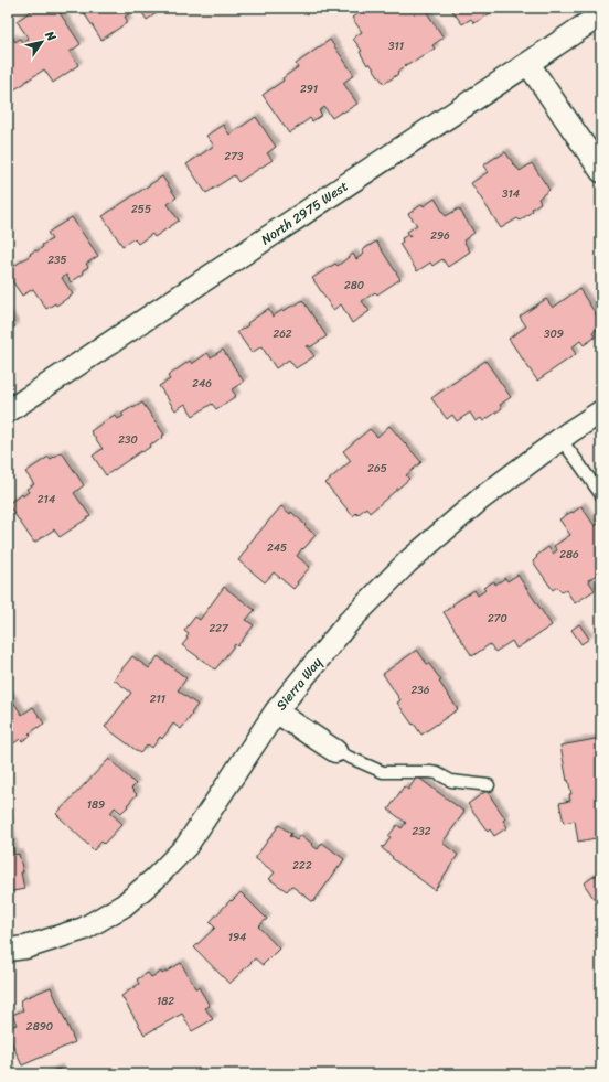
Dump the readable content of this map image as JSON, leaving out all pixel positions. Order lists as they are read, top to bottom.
{
  "streets": {
    "street": ["North 2975 West", "Sierra Way"]
  },
  "house_numbers": [
    "311",
    "291",
    "273",
    "314",
    "255",
    "296",
    "235",
    "280",
    "262",
    "309",
    "246",
    "230",
    "265",
    "214",
    "245",
    "286",
    "270",
    "227",
    "236",
    "211",
    "189",
    "232",
    "222",
    "194",
    "182",
    "2890"
  ],
  "north": "top right"
}
